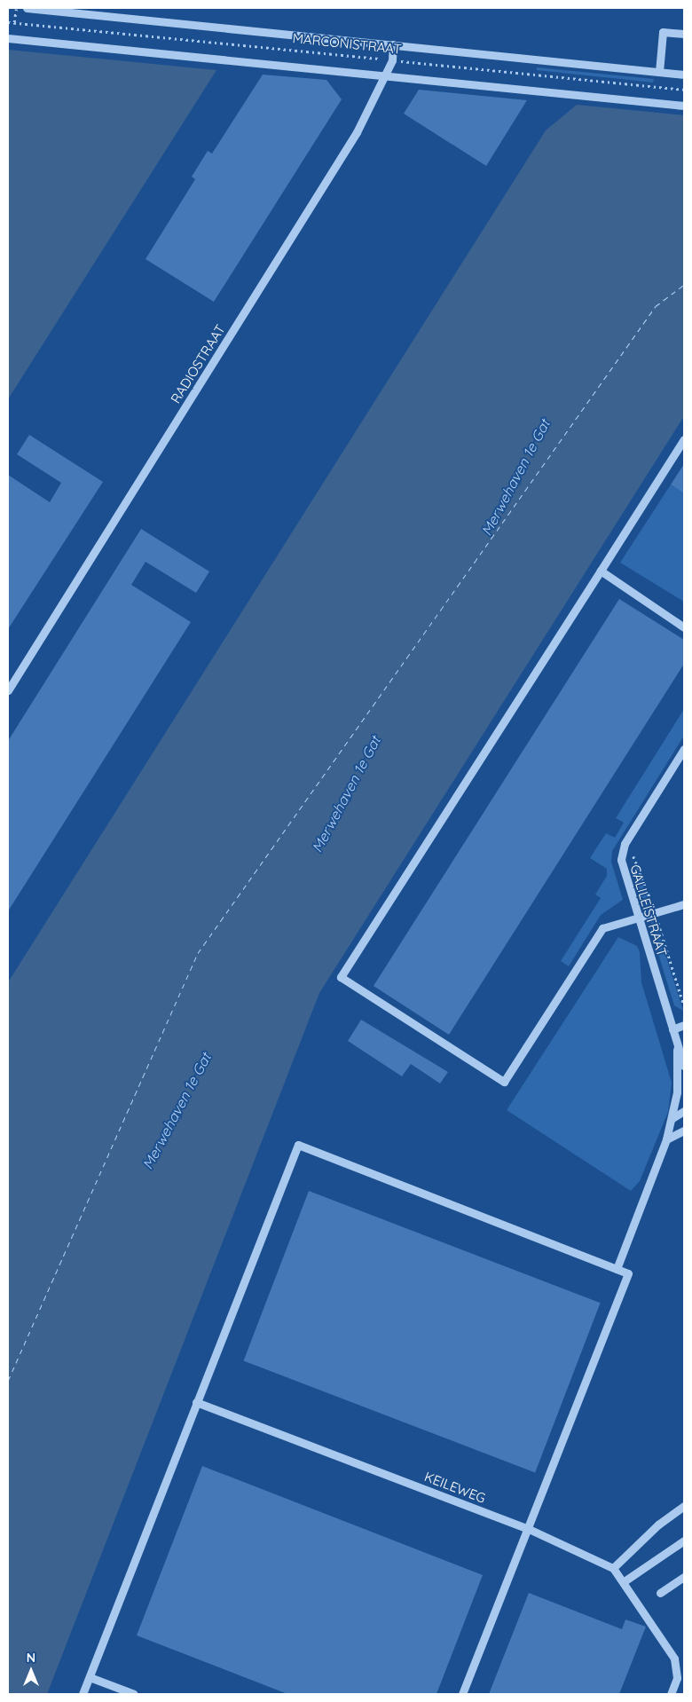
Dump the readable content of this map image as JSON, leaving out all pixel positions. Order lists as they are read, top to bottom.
{
  "streets": {
    "street": [
      "MARCONISTRAAT",
      "RADIOSTRAAT",
      "GALILEÏSTRAAT",
      "KEILEWEG"
    ]
  },
  "crossings": [
    ["MARCONISTRAAT", "RADIOSTRAAT"]
  ],
  "water": ["Merwehaven 1e Gat"],
  "north": "top"
}
